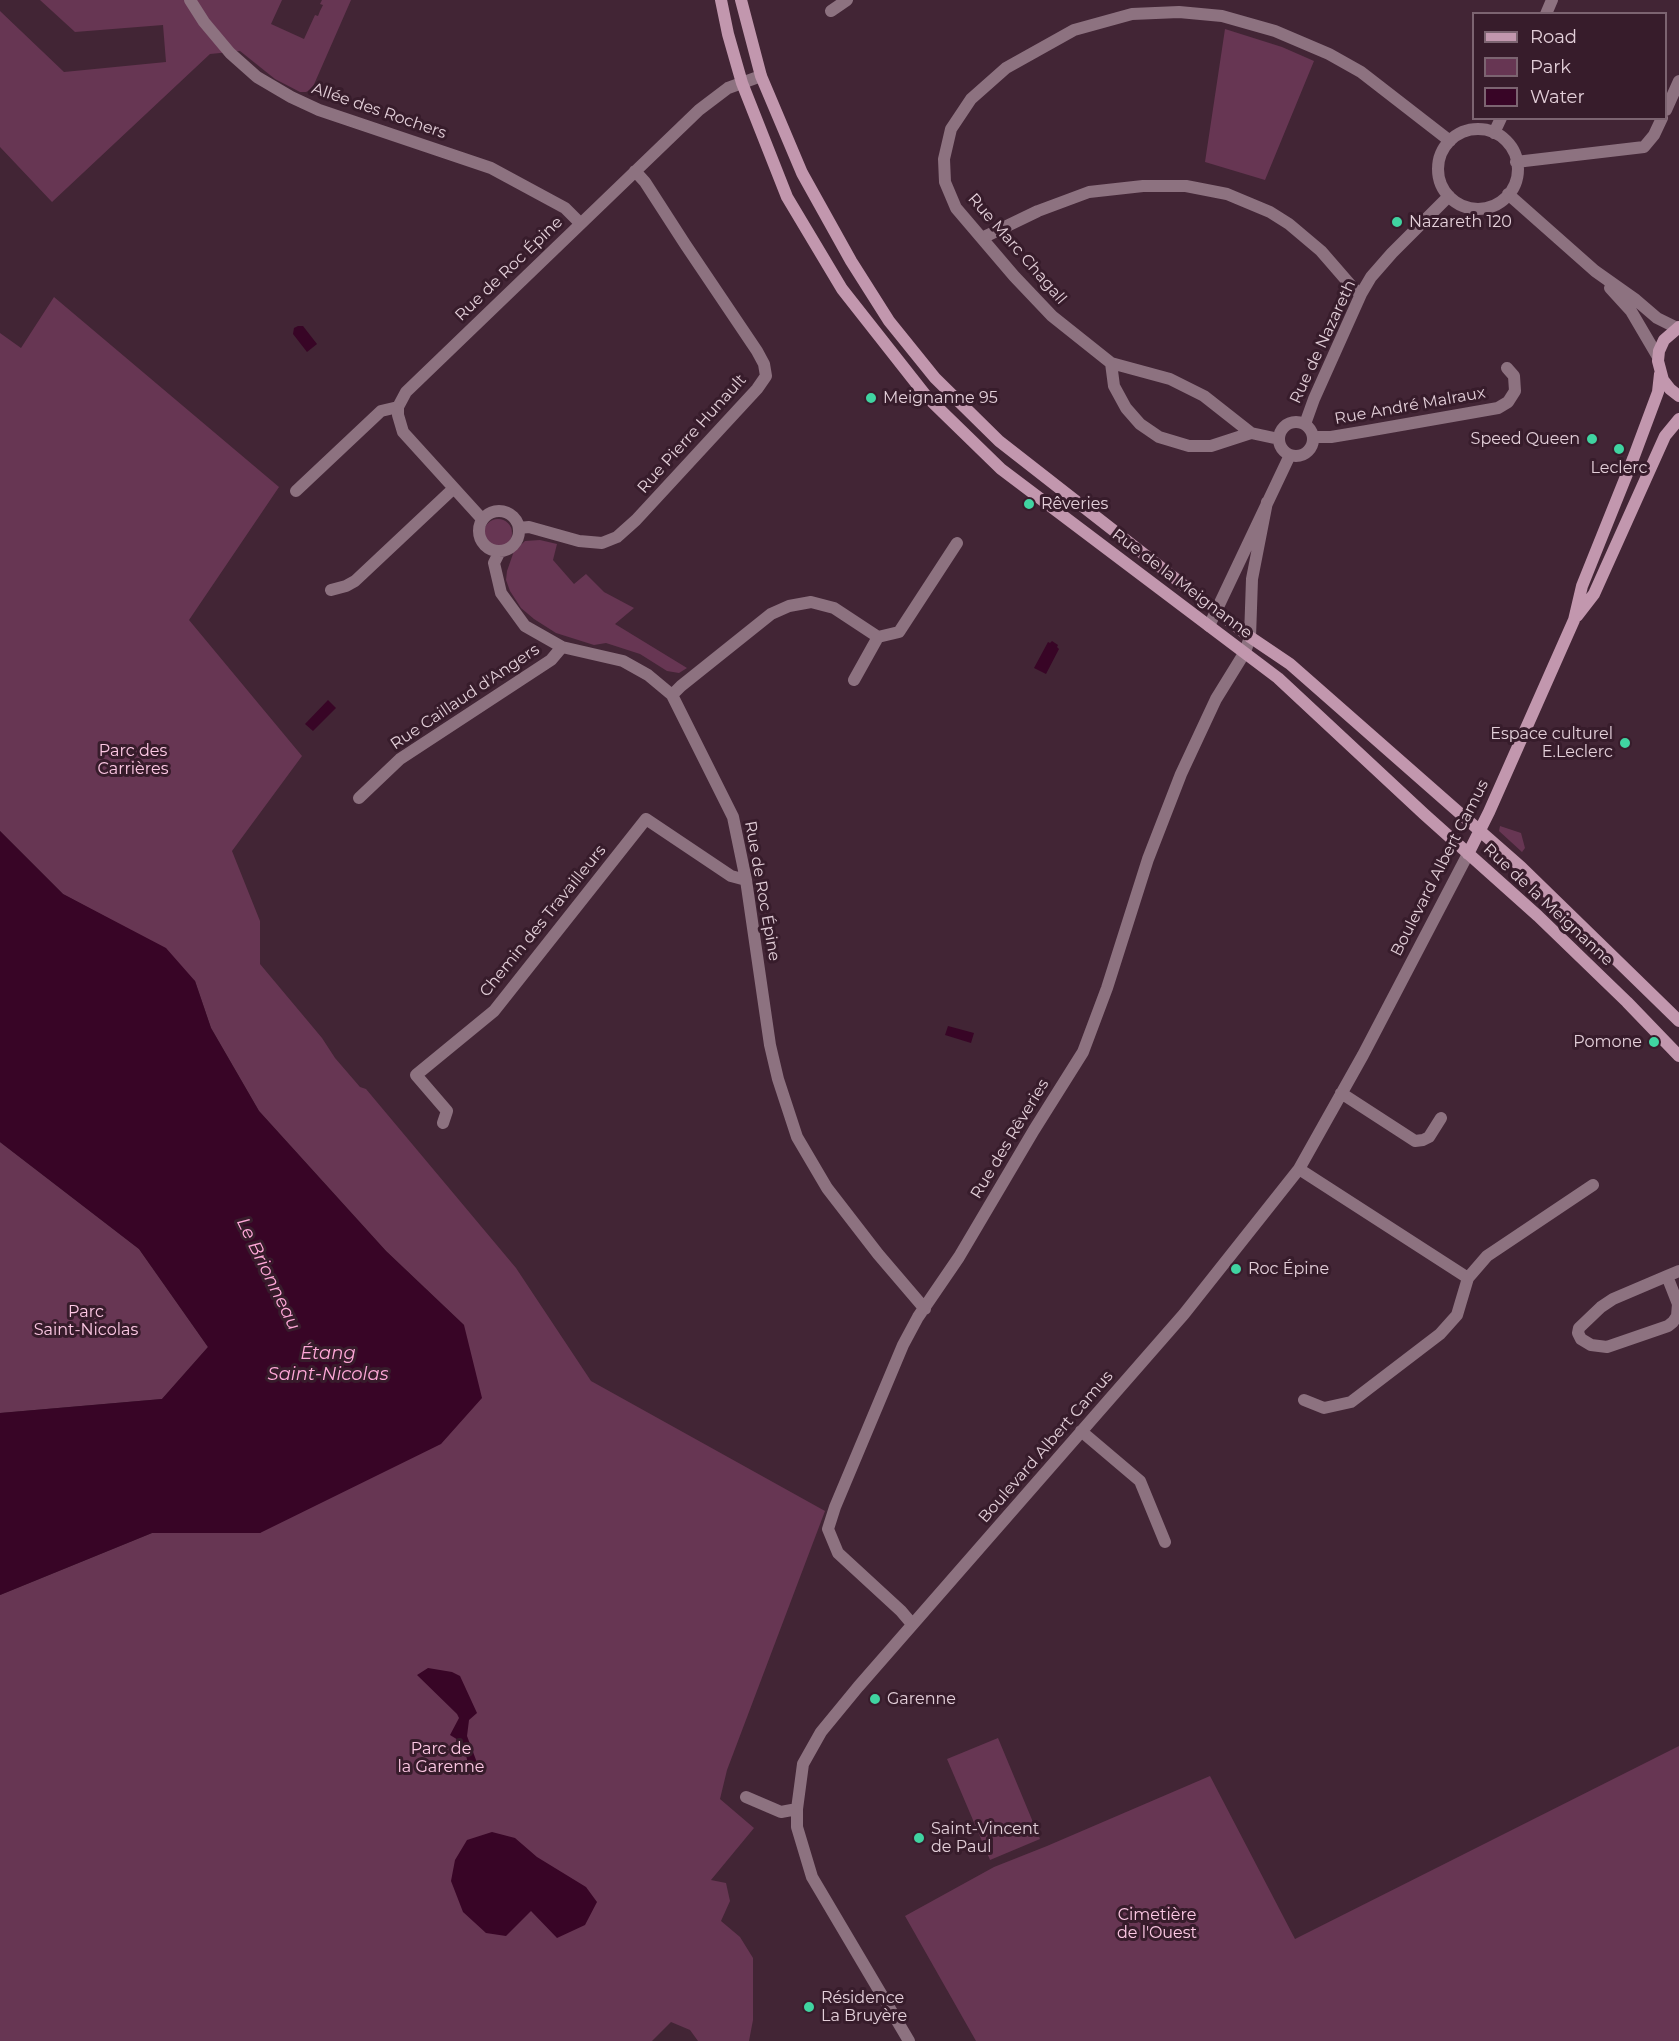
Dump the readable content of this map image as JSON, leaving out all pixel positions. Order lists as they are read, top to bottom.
{
  "streets": {
    "street": [
      "Allée des Rochers",
      "Rue Marc Chagall",
      "Rue de Roc Épine",
      "Rue de Nazareth",
      "Rue André Malraux",
      "Rue Pierre Hunault",
      "Rue de la Meignanne",
      "Rue Caillaud d'Angers",
      "Boulevard Albert Camus",
      "Chemin des Travailleurs",
      "Rue des Rêveries"
    ]
  },
  "crossings": [
    ["Allée des Rochers", "Rue de Roc Épine"],
    ["Rue Marc Chagall", "Rue de Nazareth"],
    ["Rue Marc Chagall", "Rue André Malraux"],
    ["Rue de Roc Épine", "Rue Pierre Hunault"],
    ["Rue de Roc Épine", "Rue de la Meignanne"],
    ["Rue de Roc Épine", "Rue Caillaud d'Angers"],
    ["Rue de Roc Épine", "Chemin des Travailleurs"],
    ["Rue de Roc Épine", "Rue des Rêveries"],
    ["Rue de Nazareth", "Rue André Malraux"],
    ["Rue de la Meignanne", "Boulevard Albert Camus"],
    ["Rue de la Meignanne", "Rue des Rêveries"],
    ["Boulevard Albert Camus", "Rue des Rêveries"]
  ],
  "water": ["Le Brionneau", "Étang Saint-Nicolas"],
  "parks": [
    "Parc des Carrières",
    "Parc Saint-Nicolas",
    "Parc de la Garenne",
    "Cimetière de l'Ouest"
  ],
  "places": [
    "Nazareth 120",
    "Meignanne 95",
    "Speed Queen",
    "Leclerc",
    "Rêveries",
    "Espace culturel E.Leclerc",
    "Pomone",
    "Roc Épine",
    "Garenne",
    "Saint-Vincent de Paul",
    "Résidence La Bruyère"
  ],
  "legend": ["Road", "Park", "Water"]
}
